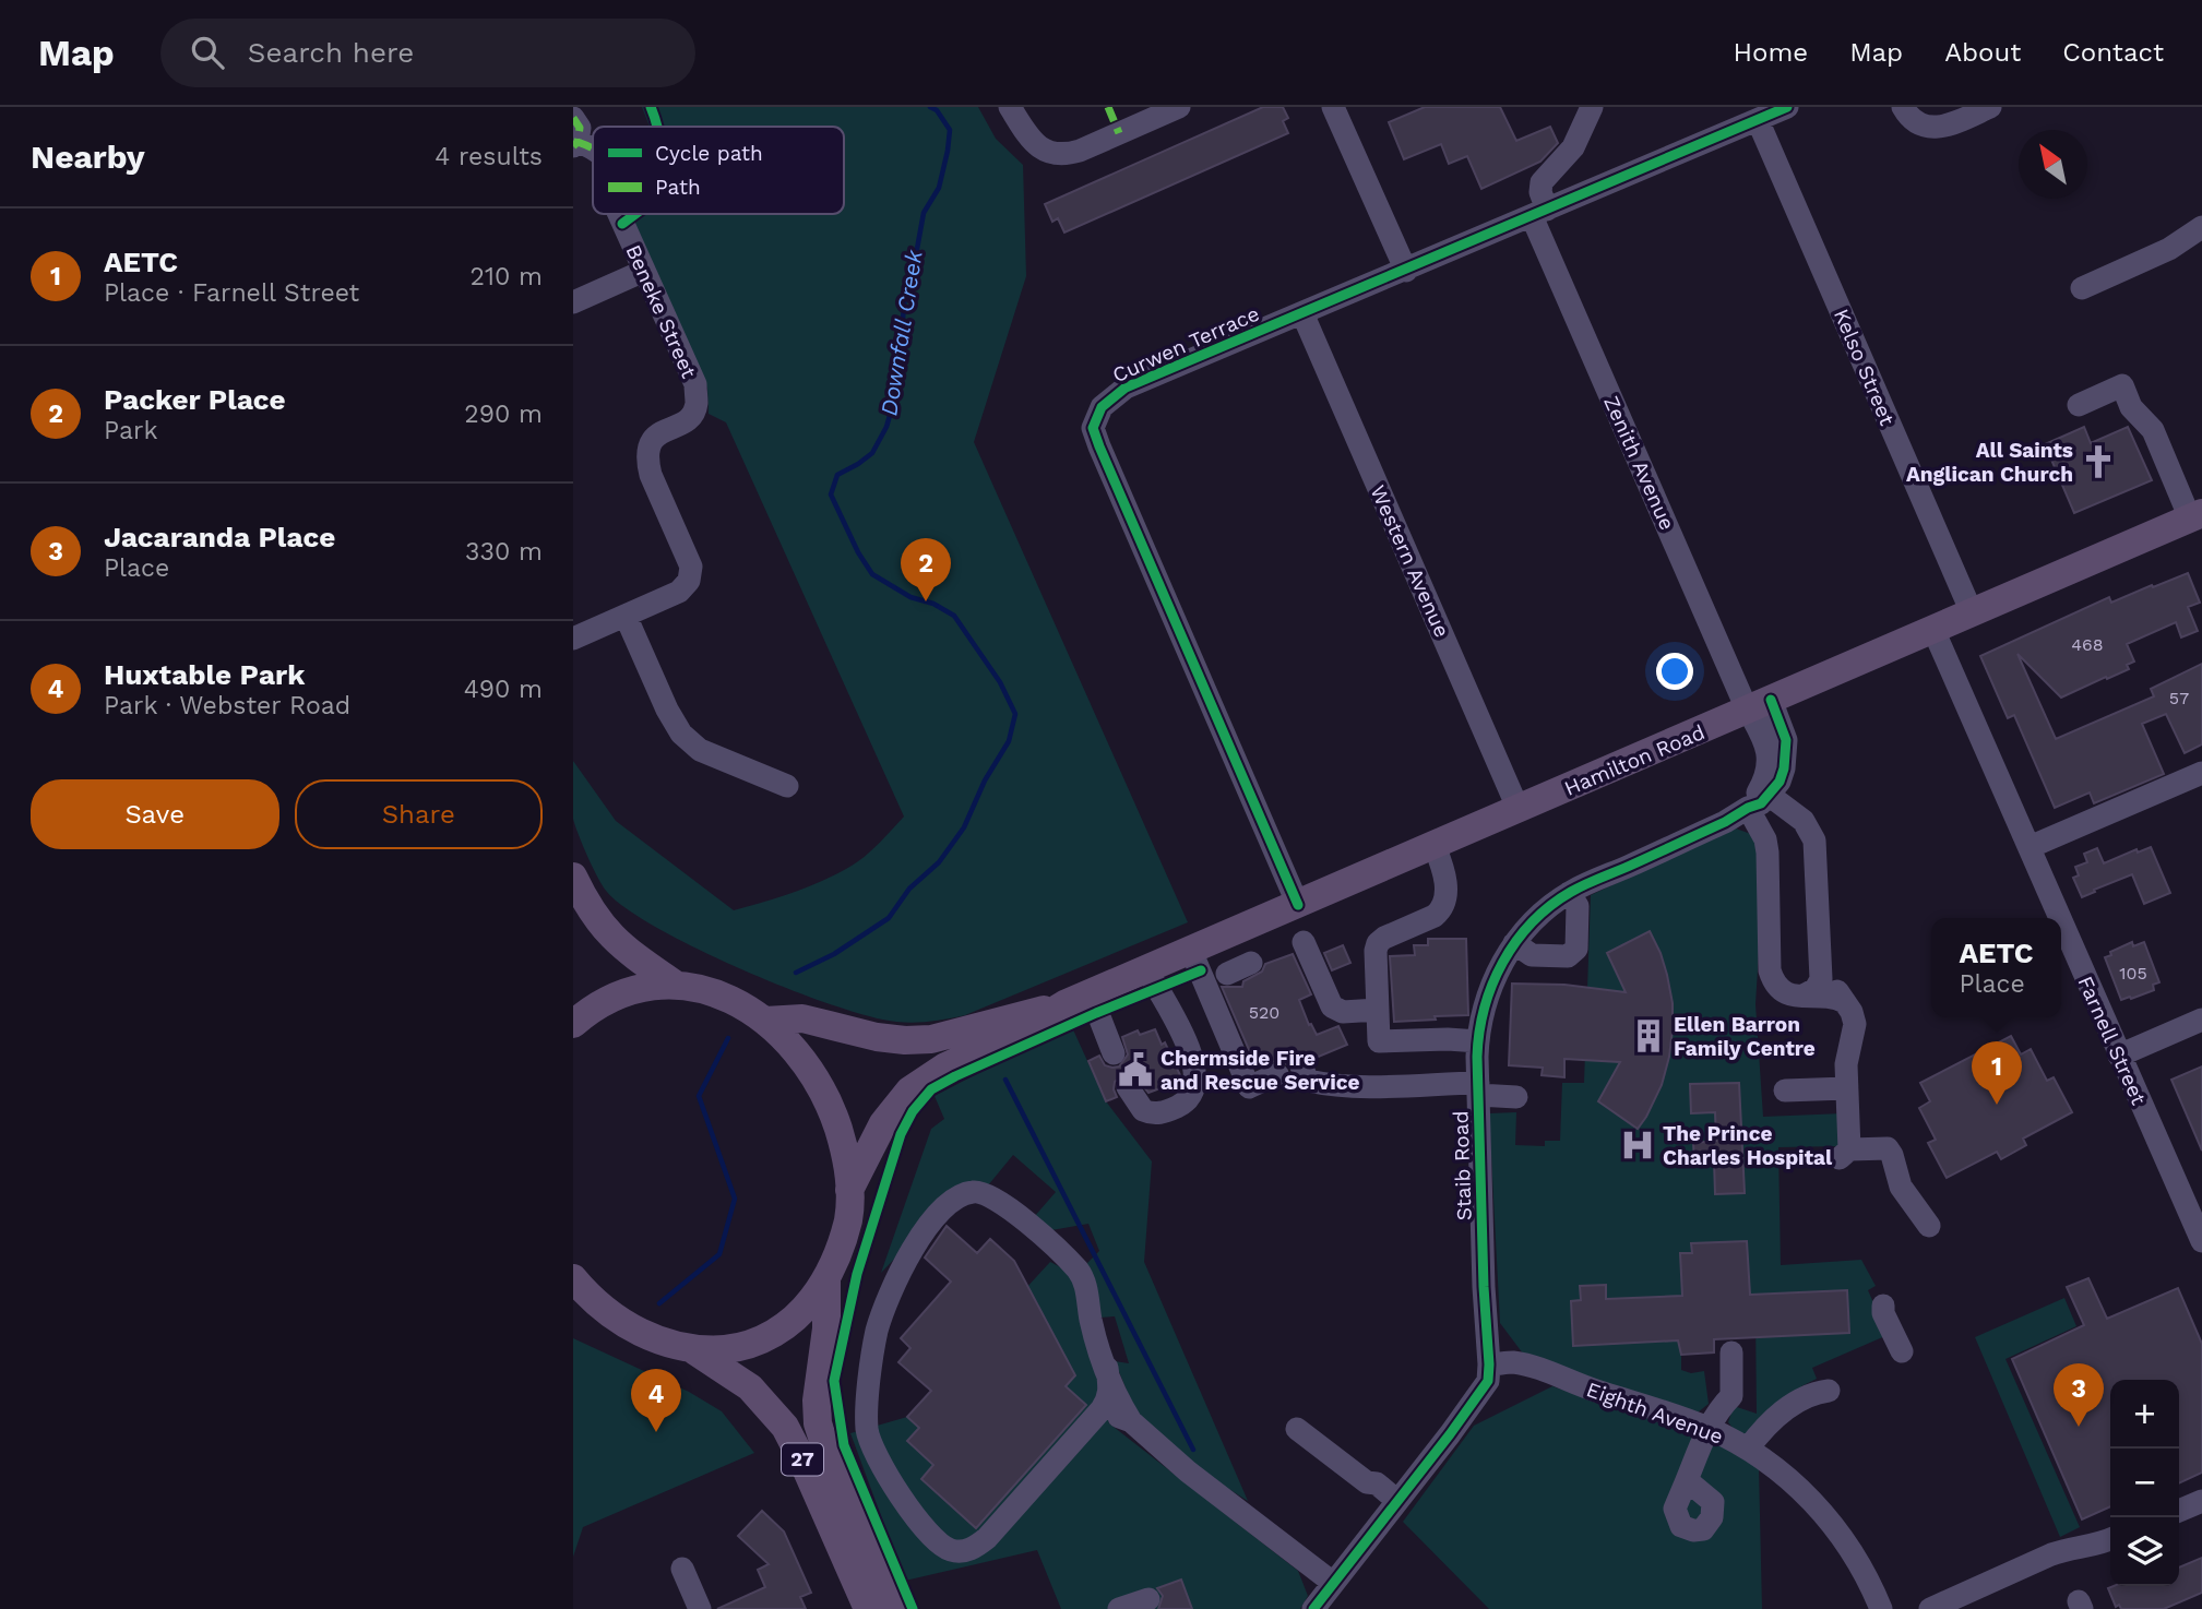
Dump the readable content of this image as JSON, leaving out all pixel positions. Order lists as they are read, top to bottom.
{
  "streets": {
    "main road": ["Hamilton Road", "27"],
    "street": [
      "Beneke Street",
      "Curwen Terrace",
      "Kelso Street",
      "Zenith Avenue",
      "Western Avenue",
      "Farnell Street",
      "Staib Road",
      "Eighth Avenue"
    ]
  },
  "crossings": [
    ["Curwen Terrace", "Kelso Street"],
    ["Curwen Terrace", "Zenith Avenue"],
    ["Curwen Terrace", "Western Avenue"],
    ["Curwen Terrace", "Hamilton Road"],
    ["Kelso Street", "Hamilton Road"],
    ["Zenith Avenue", "Hamilton Road"],
    ["Western Avenue", "Hamilton Road"],
    ["Hamilton Road", "Farnell Street"],
    ["Hamilton Road", "27"],
    ["Staib Road", "Eighth Avenue"]
  ],
  "water": ["Downfall Creek"],
  "places": {
    "church": ["All Saints Anglican Church"],
    "building": ["Ellen Barron Family Centre"],
    "public building": ["Chermside Fire and Rescue Service"],
    "hospital": ["The Prince Charles Hospital"]
  },
  "house_numbers": [
    "468",
    "57",
    "105",
    "520"
  ],
  "legend": ["Cycle path", "Path"],
  "north": "top left",
  "page": {
    "header": "Map",
    "search": "Search here",
    "nav": [
      "Home",
      "Map",
      "About",
      "Contact"
    ],
    "heading": ["Nearby", "4 results"],
    "list": [
      {
        "mark": "1",
        "name": "AETC",
        "note": "Place · Farnell Street",
        "value": "210 m"
      },
      {
        "mark": "2",
        "name": "Packer Place",
        "note": "Park",
        "value": "290 m"
      },
      {
        "mark": "3",
        "name": "Jacaranda Place",
        "note": "Place",
        "value": "330 m"
      },
      {
        "mark": "4",
        "name": "Huxtable Park",
        "note": "Park · Webster Road",
        "value": "490 m"
      }
    ],
    "pins": [
      "2",
      "1",
      "3",
      "4"
    ],
    "buttons": ["Save", "Share"],
    "popup": ["AETC", "Place"],
    "map_buttons": ["+", "−"]
  }
}
